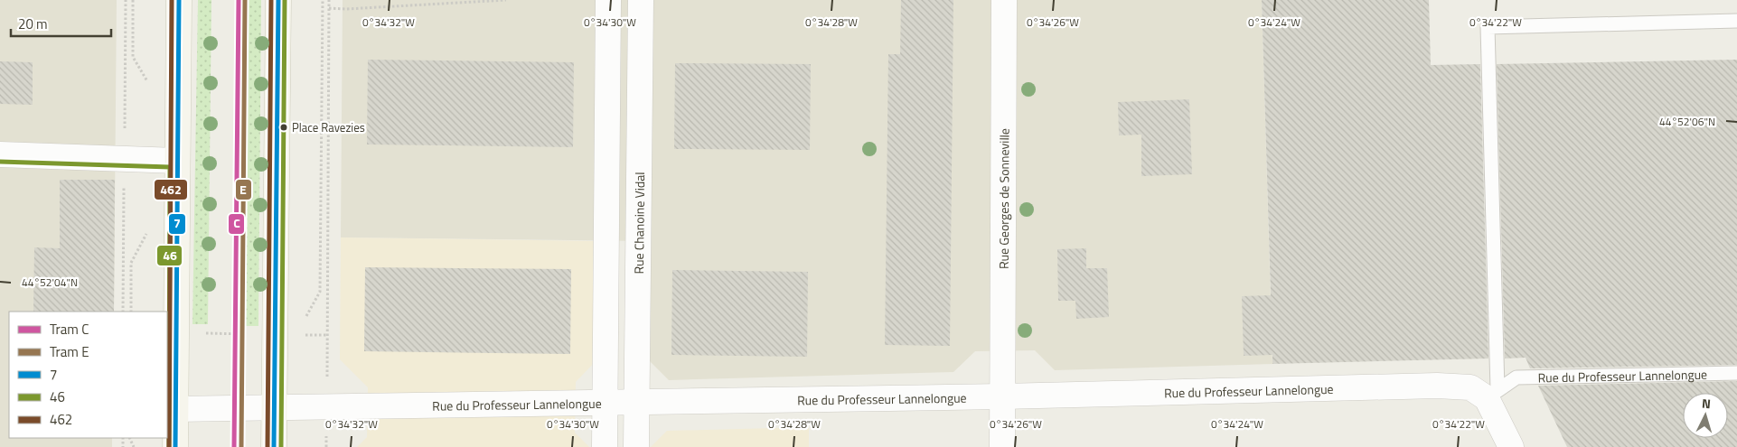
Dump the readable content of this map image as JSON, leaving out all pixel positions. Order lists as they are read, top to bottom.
{
  "streets": {
    "street": ["Rue Georges de Sonneville", "Rue Chanoine Vidal", "Rue du Professeur Lannelongue"]
  },
  "crossings": [
    ["Rue Georges de Sonneville", "Rue du Professeur Lannelongue"],
    ["Rue Chanoine Vidal", "Rue du Professeur Lannelongue"]
  ],
  "places": ["Place Ravezies"],
  "lines": [
    "tram line C",
    "tram line E",
    "transit line 7",
    "transit line 46",
    "transit line 462"
  ],
  "legend": [
    "Tram C",
    "Tram E",
    "7",
    "46",
    "462"
  ],
  "scale_bar": "20 m",
  "north": "top",
  "coordinates": [
    "0°34'32\"W",
    "0°34'30\"W",
    "0°34'28\"W",
    "0°34'26\"W",
    "0°34'24\"W",
    "0°34'22\"W",
    "44°52'06\"N",
    "44°52'04\"N"
  ]
}
